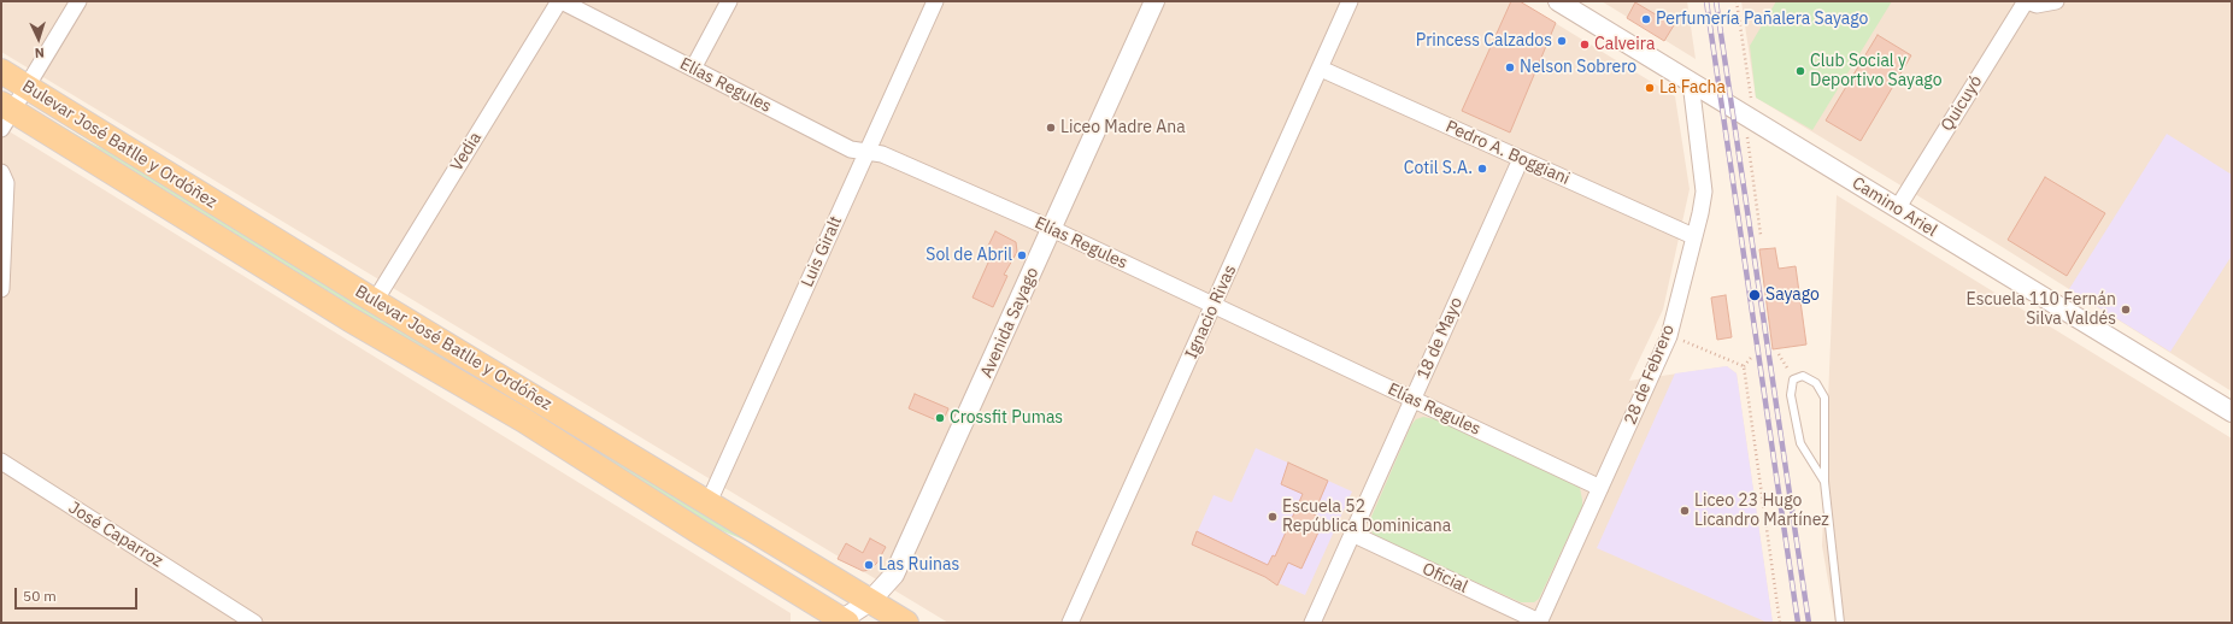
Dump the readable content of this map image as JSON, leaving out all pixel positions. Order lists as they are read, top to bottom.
{
  "streets": {
    "main road": ["Bulevar José Batlle y Ordóñez"],
    "street": [
      "Elías Regules",
      "Quicuyó",
      "Vedia",
      "Pedro A. Boggiani",
      "Camino Ariel",
      "Luis Giralt",
      "Ignacio Rivas",
      "Avenida Sayago",
      "18 de Mayo",
      "28 de Febrero",
      "José Caparroz",
      "Oficial"
    ]
  },
  "crossings": [
    ["Elías Regules", "Vedia"],
    ["Elías Regules", "Luis Giralt"],
    ["Elías Regules", "Ignacio Rivas"],
    ["Elías Regules", "Avenida Sayago"],
    ["Elías Regules", "18 de Mayo"],
    ["Elías Regules", "28 de Febrero"],
    ["Quicuyó", "Camino Ariel"],
    ["Bulevar José Batlle y Ordóñez", "Vedia"],
    ["Bulevar José Batlle y Ordóñez", "Luis Giralt"],
    ["Bulevar José Batlle y Ordóñez", "Avenida Sayago"],
    ["Pedro A. Boggiani", "Ignacio Rivas"],
    ["Pedro A. Boggiani", "18 de Mayo"],
    ["Pedro A. Boggiani", "28 de Febrero"],
    ["Camino Ariel", "28 de Febrero"],
    ["18 de Mayo", "Oficial"],
    ["28 de Febrero", "Oficial"]
  ],
  "places": [
    "Perfumería Pañalera Sayago",
    "Princess Calzados",
    "Calveira",
    "Nelson Sobrero",
    "Club Social y Deportivo Sayago",
    "La Facha",
    "Liceo Madre Ana",
    "Cotil S.A.",
    "Sol de Abril",
    "Sayago",
    "Escuela 110 Fernán Silva Valdés",
    "Crossfit Pumas",
    "Liceo 23 Hugo Licandro Martínez",
    "Escuela 52 República Dominicana",
    "Las Ruinas"
  ],
  "scale_bar": "50 m",
  "north": "bottom"
}
